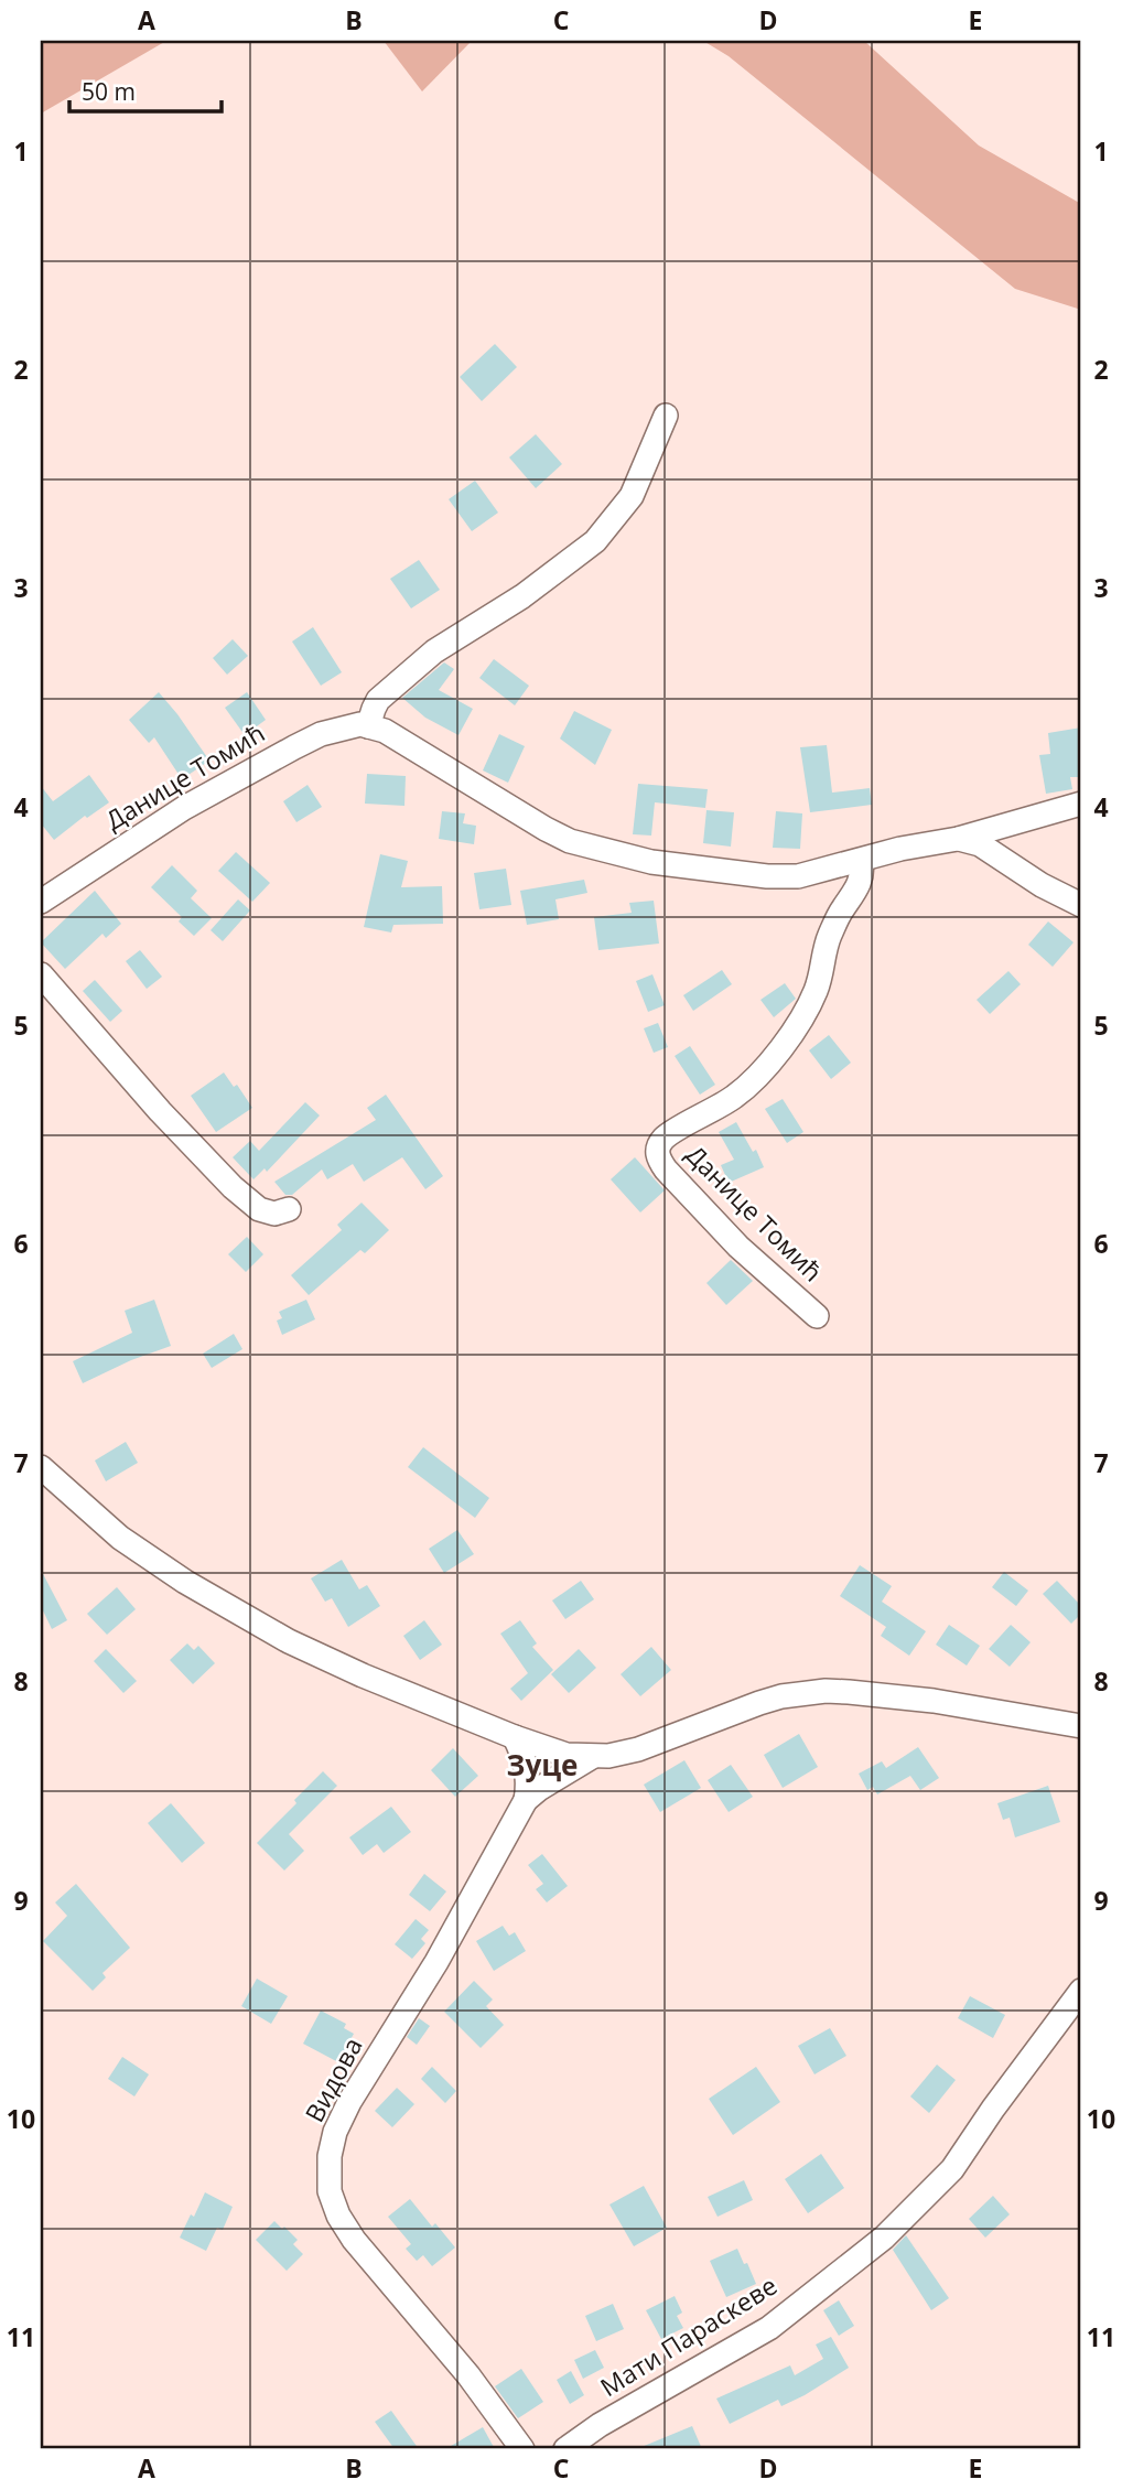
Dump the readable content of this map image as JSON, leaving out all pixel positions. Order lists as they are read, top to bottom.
{
  "streets": {
    "street": ["Данице Томић", "Видова", "Мати Параскеве"]
  },
  "districts": ["Зуце"],
  "scale_bar": "50 m",
  "grid": {
    "columns": [
      "A",
      "B",
      "C",
      "D",
      "E"
    ],
    "rows": [
      "1",
      "2",
      "3",
      "4",
      "5",
      "6",
      "7",
      "8",
      "9",
      "10",
      "11"
    ]
  }
}
